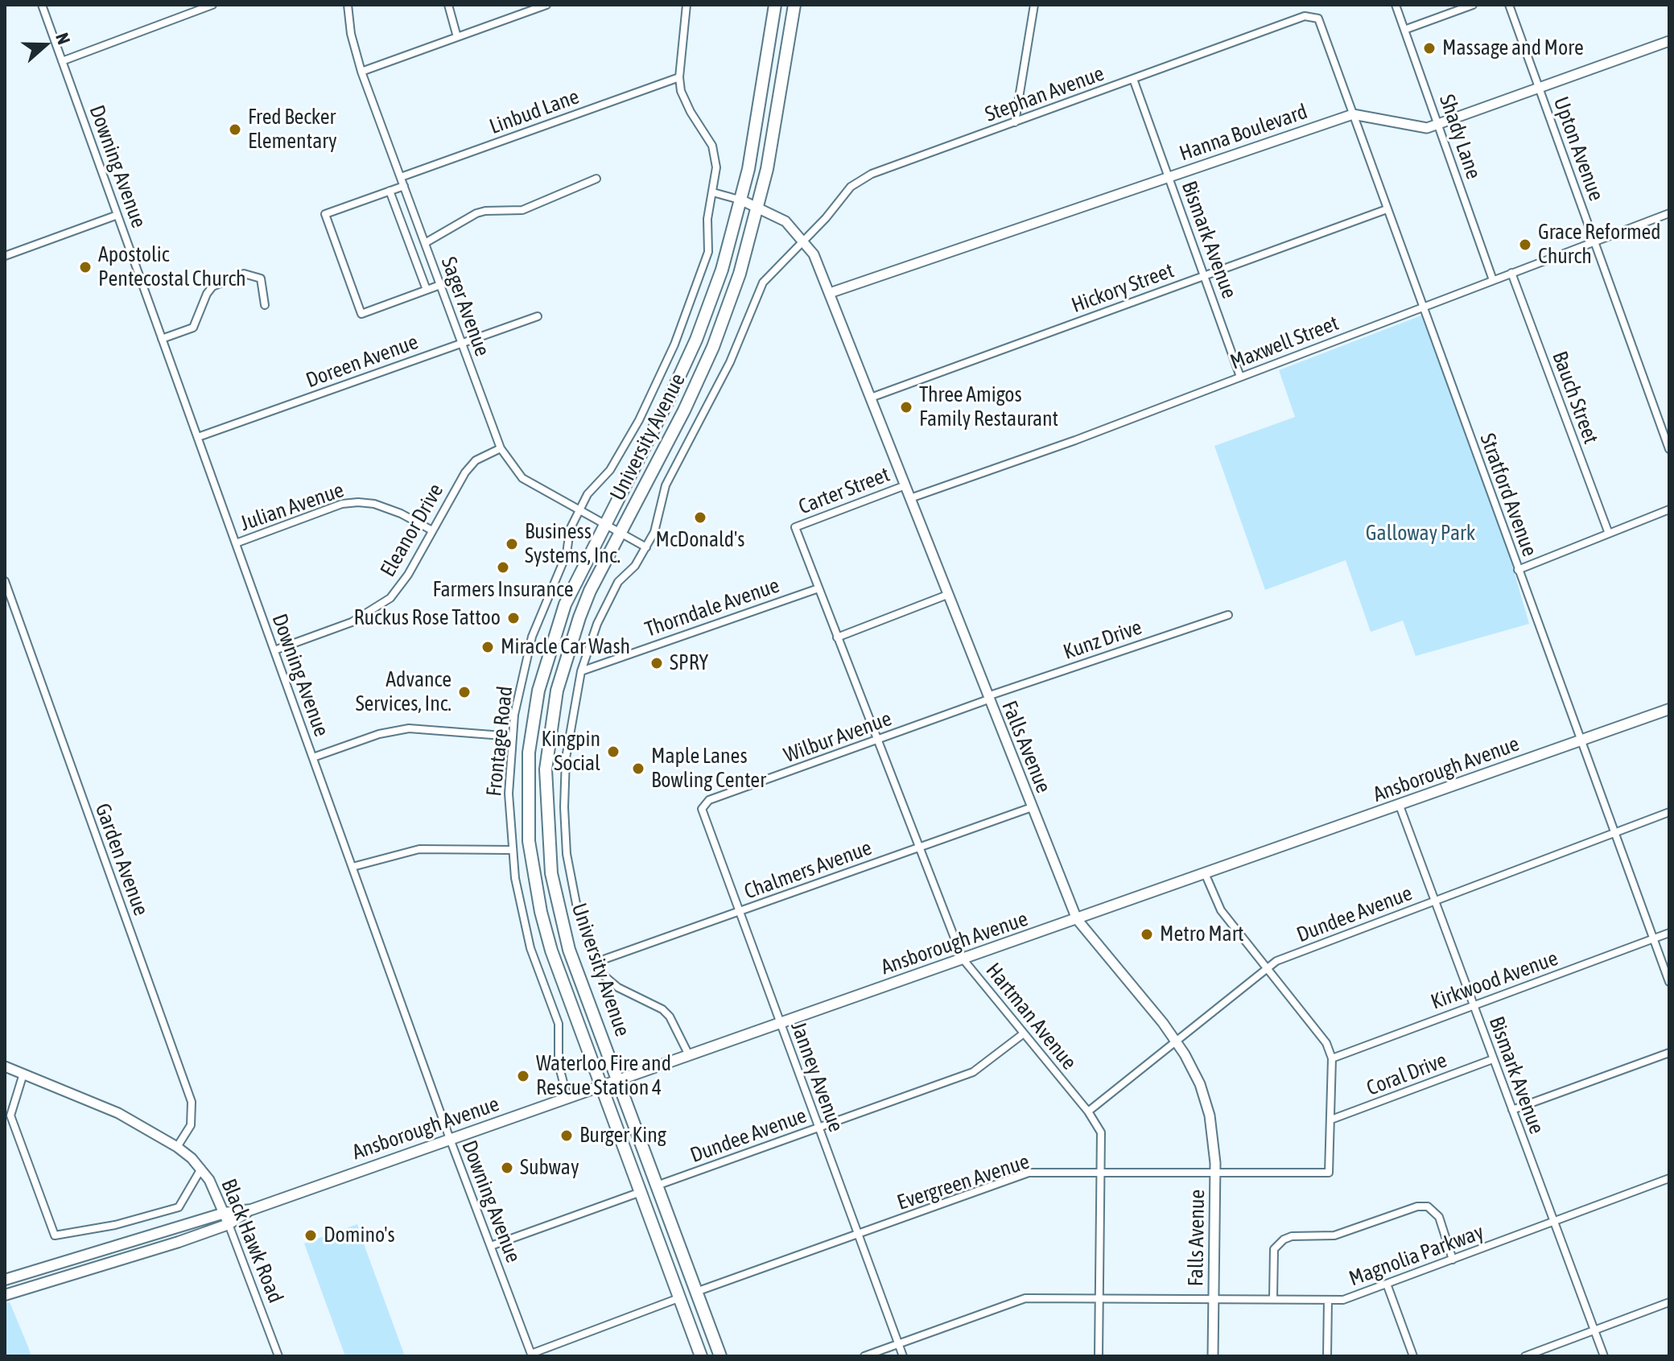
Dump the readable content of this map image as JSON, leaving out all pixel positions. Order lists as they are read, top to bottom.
{
  "streets": {
    "main road": ["University Avenue", "Ansborough Avenue"],
    "street": [
      "Stephan Avenue",
      "Linbud Lane",
      "Hanna Boulevard",
      "Shady Lane",
      "Upton Avenue",
      "Downing Avenue",
      "Bismark Avenue",
      "Hickory Street",
      "Sager Avenue",
      "Maxwell Street",
      "Doreen Avenue",
      "Bauch Street",
      "Carter Street",
      "Stratford Avenue",
      "Julian Avenue",
      "Eleanor Drive",
      "Thorndale Avenue",
      "Kunz Drive",
      "Wilbur Avenue",
      "Frontage Road",
      "Falls Avenue",
      "Garden Avenue",
      "Chalmers Avenue",
      "Dundee Avenue",
      "Kirkwood Avenue",
      "Hartman Avenue",
      "Coral Drive",
      "Janney Avenue",
      "Evergreen Avenue",
      "Black Hawk Road",
      "Magnolia Parkway"
    ]
  },
  "crossings": [
    ["Stephan Avenue", "Bismark Avenue"],
    ["Stephan Avenue", "Stratford Avenue"],
    ["Stephan Avenue", "Falls Avenue"],
    ["Linbud Lane", "Sager Avenue"],
    ["Linbud Lane", "Frontage Road"],
    ["Hanna Boulevard", "Shady Lane"],
    ["Hanna Boulevard", "Upton Avenue"],
    ["Hanna Boulevard", "Bismark Avenue"],
    ["Hanna Boulevard", "Stratford Avenue"],
    ["Hanna Boulevard", "Falls Avenue"],
    ["Shady Lane", "Maxwell Street"],
    ["Upton Avenue", "Maxwell Street"],
    ["Downing Avenue", "Doreen Avenue"],
    ["Downing Avenue", "Julian Avenue"],
    ["Downing Avenue", "Eleanor Drive"],
    ["Downing Avenue", "Ansborough Avenue"],
    ["Bismark Avenue", "Hickory Street"],
    ["Bismark Avenue", "Maxwell Street"],
    ["Bismark Avenue", "Ansborough Avenue"],
    ["Bismark Avenue", "Dundee Avenue"],
    ["Bismark Avenue", "Kirkwood Avenue"],
    ["Bismark Avenue", "Coral Drive"],
    ["Bismark Avenue", "Magnolia Parkway"],
    ["Hickory Street", "Stratford Avenue"],
    ["Hickory Street", "Falls Avenue"],
    ["Sager Avenue", "Doreen Avenue"],
    ["Sager Avenue", "University Avenue"],
    ["Sager Avenue", "Eleanor Drive"],
    ["Sager Avenue", "Frontage Road"],
    ["Maxwell Street", "Bauch Street"],
    ["Maxwell Street", "Stratford Avenue"],
    ["Maxwell Street", "Falls Avenue"],
    ["University Avenue", "Falls Avenue"],
    ["University Avenue", "Ansborough Avenue"],
    ["University Avenue", "Dundee Avenue"],
    ["University Avenue", "Evergreen Avenue"],
    ["Carter Street", "Falls Avenue"],
    ["Carter Street", "Hartman Avenue"],
    ["Stratford Avenue", "Ansborough Avenue"],
    ["Stratford Avenue", "Dundee Avenue"],
    ["Stratford Avenue", "Kirkwood Avenue"],
    ["Julian Avenue", "Eleanor Drive"],
    ["Thorndale Avenue", "Hartman Avenue"],
    ["Kunz Drive", "Wilbur Avenue"],
    ["Kunz Drive", "Falls Avenue"],
    ["Wilbur Avenue", "Falls Avenue"],
    ["Wilbur Avenue", "Hartman Avenue"],
    ["Wilbur Avenue", "Janney Avenue"],
    ["Frontage Road", "Falls Avenue"],
    ["Frontage Road", "Ansborough Avenue"],
    ["Falls Avenue", "Ansborough Avenue"],
    ["Falls Avenue", "Chalmers Avenue"],
    ["Falls Avenue", "Dundee Avenue"],
    ["Falls Avenue", "Evergreen Avenue"],
    ["Falls Avenue", "Magnolia Parkway"],
    ["Ansborough Avenue", "Hartman Avenue"],
    ["Ansborough Avenue", "Janney Avenue"],
    ["Ansborough Avenue", "Black Hawk Road"],
    ["Garden Avenue", "Black Hawk Road"],
    ["Chalmers Avenue", "Hartman Avenue"],
    ["Chalmers Avenue", "Janney Avenue"],
    ["Dundee Avenue", "Hartman Avenue"],
    ["Dundee Avenue", "Janney Avenue"],
    ["Hartman Avenue", "Evergreen Avenue"],
    ["Hartman Avenue", "Magnolia Parkway"],
    ["Coral Drive", "Evergreen Avenue"],
    ["Janney Avenue", "Evergreen Avenue"],
    ["Janney Avenue", "Magnolia Parkway"]
  ],
  "parks": ["Galloway Park"],
  "places": [
    "Massage and More",
    "Fred Becker Elementary",
    "Grace Reformed Church",
    "Apostolic Pentecostal Church",
    "Three Amigos Family Restaurant",
    "McDonald's",
    "Business Systems, Inc.",
    "Farmers Insurance",
    "Ruckus Rose Tattoo",
    "Miracle Car Wash",
    "SPRY",
    "Advance Services, Inc.",
    "Kingpin Social",
    "Maple Lanes Bowling Center",
    "Metro Mart",
    "Waterloo Fire and Rescue Station 4",
    "Burger King",
    "Subway",
    "Domino's"
  ],
  "north": "right"
}
